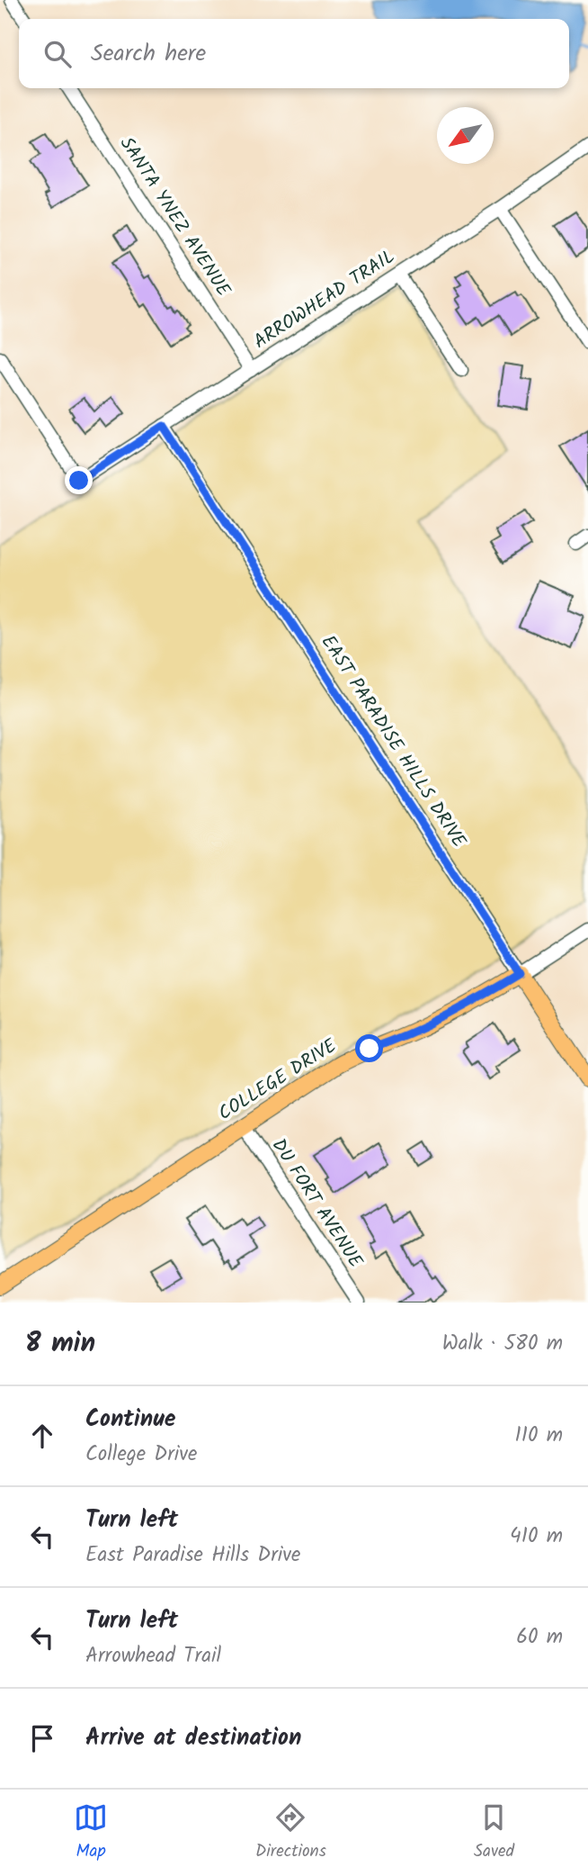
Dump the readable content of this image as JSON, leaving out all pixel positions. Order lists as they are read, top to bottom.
{
  "streets": {
    "main road": ["EAST PARADISE HILLS DRIVE", "COLLEGE DRIVE"],
    "street": ["SANTA YNEZ AVENUE", "ARROWHEAD TRAIL", "DU FORT AVENUE"]
  },
  "crossings": [
    ["SANTA YNEZ AVENUE", "ARROWHEAD TRAIL"],
    ["ARROWHEAD TRAIL", "EAST PARADISE HILLS DRIVE"],
    ["EAST PARADISE HILLS DRIVE", "COLLEGE DRIVE"],
    ["COLLEGE DRIVE", "DU FORT AVENUE"]
  ],
  "north": "bottom left",
  "page": {
    "search": "Search here",
    "heading": ["8 min", "Walk · 580 m"],
    "list": [
      ["Continue", "College Drive", "110 m"],
      ["Turn left", "East Paradise Hills Drive", "410 m"],
      ["Turn left", "Arrowhead Trail", "60 m"],
      "Arrive at destination"
    ],
    "nav": ["Map", "Directions", "Saved"]
  }
}
